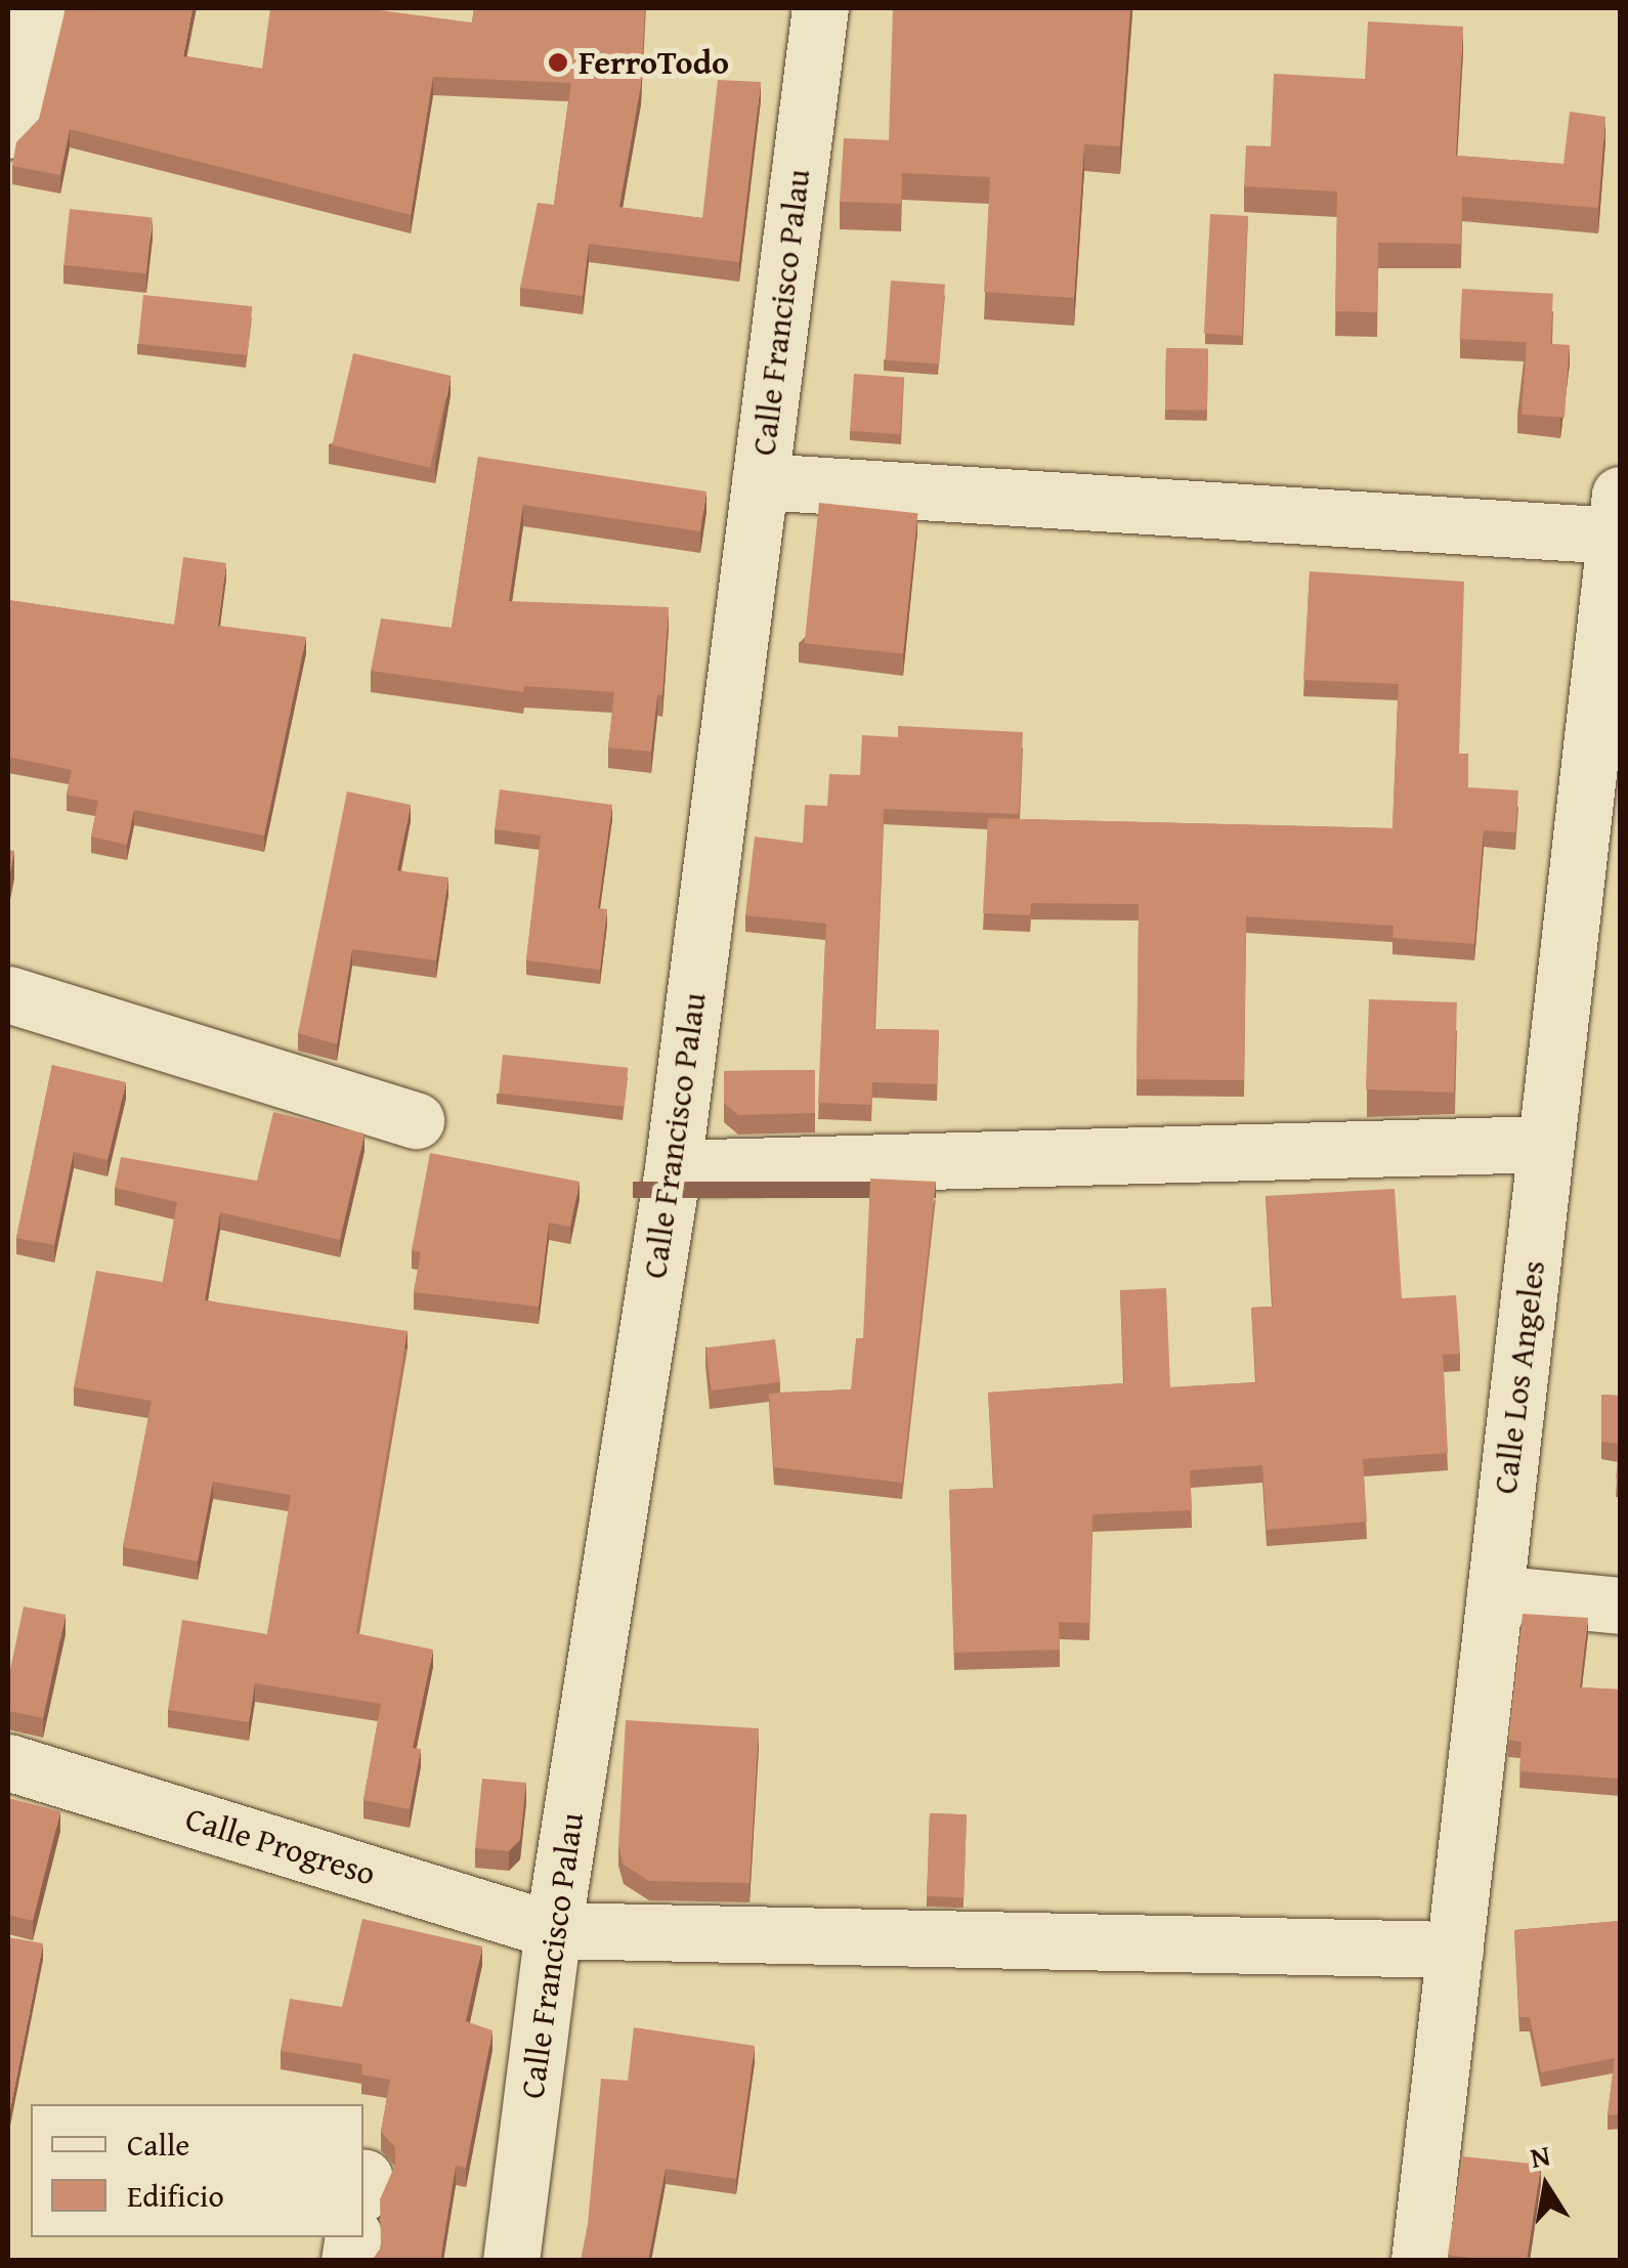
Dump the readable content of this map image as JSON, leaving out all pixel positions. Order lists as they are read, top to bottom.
{
  "streets": {
    "street": ["Calle Francisco Palau", "Calle Los Angeles", "Calle Progreso"]
  },
  "crossings": [
    ["Calle Francisco Palau", "Calle Progreso"],
    ["Calle Los Angeles", "Calle Progreso"]
  ],
  "places": ["FerroTodo"],
  "legend": ["Calle", "Edificio"],
  "north": "top"
}
